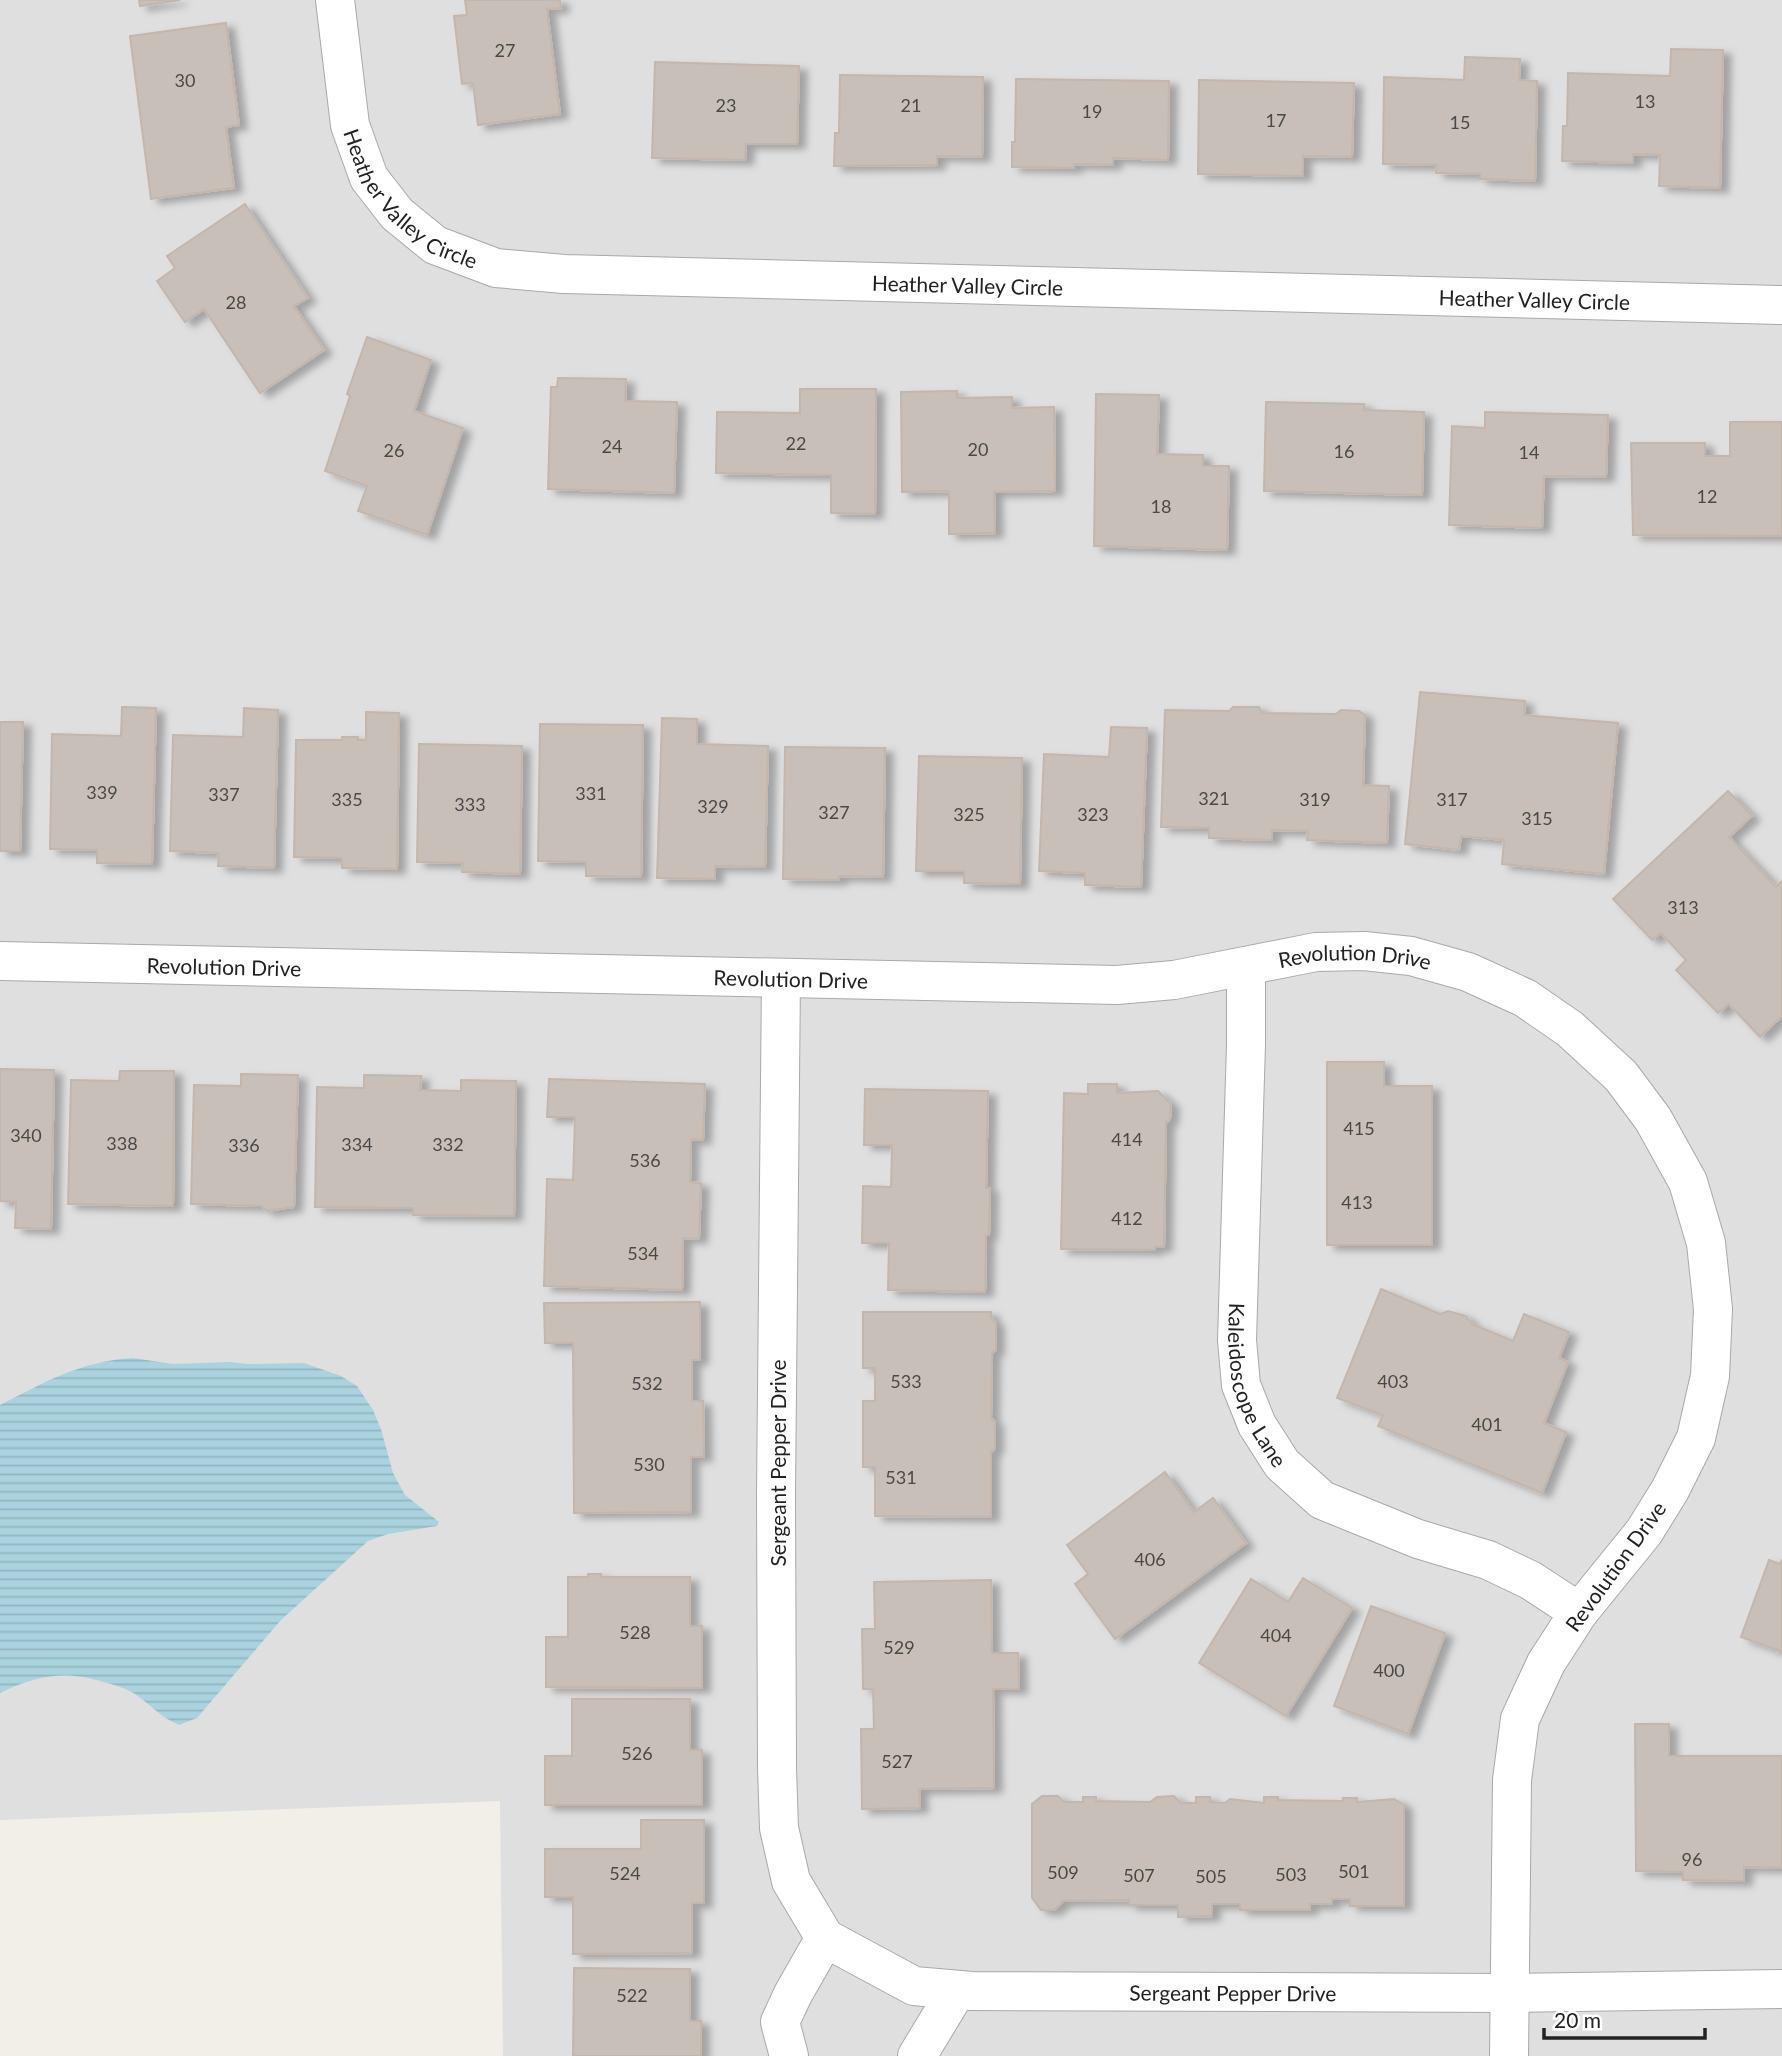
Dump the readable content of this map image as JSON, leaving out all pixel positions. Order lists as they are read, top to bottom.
{
  "streets": {
    "street": [
      "Heather Valley Circle",
      "Revolution Drive",
      "Kaleidoscope Lane",
      "Sergeant Pepper Drive"
    ]
  },
  "crossings": [
    ["Revolution Drive", "Kaleidoscope Lane"],
    ["Revolution Drive", "Sergeant Pepper Drive"]
  ],
  "house_numbers": [
    "27",
    "30",
    "13",
    "23",
    "21",
    "19",
    "17",
    "15",
    "28",
    "22",
    "24",
    "20",
    "26",
    "16",
    "14",
    "12",
    "18",
    "339",
    "331",
    "337",
    "321",
    "335",
    "319",
    "317",
    "333",
    "329",
    "327",
    "325",
    "323",
    "315",
    "313",
    "415",
    "340",
    "414",
    "338",
    "334",
    "332",
    "336",
    "536",
    "413",
    "412",
    "534",
    "533",
    "403",
    "532",
    "401",
    "530",
    "531",
    "406",
    "528",
    "404",
    "529",
    "400",
    "526",
    "527",
    "96",
    "501",
    "509",
    "524",
    "503",
    "507",
    "505",
    "522"
  ],
  "scale_bar": "20 m"
}
